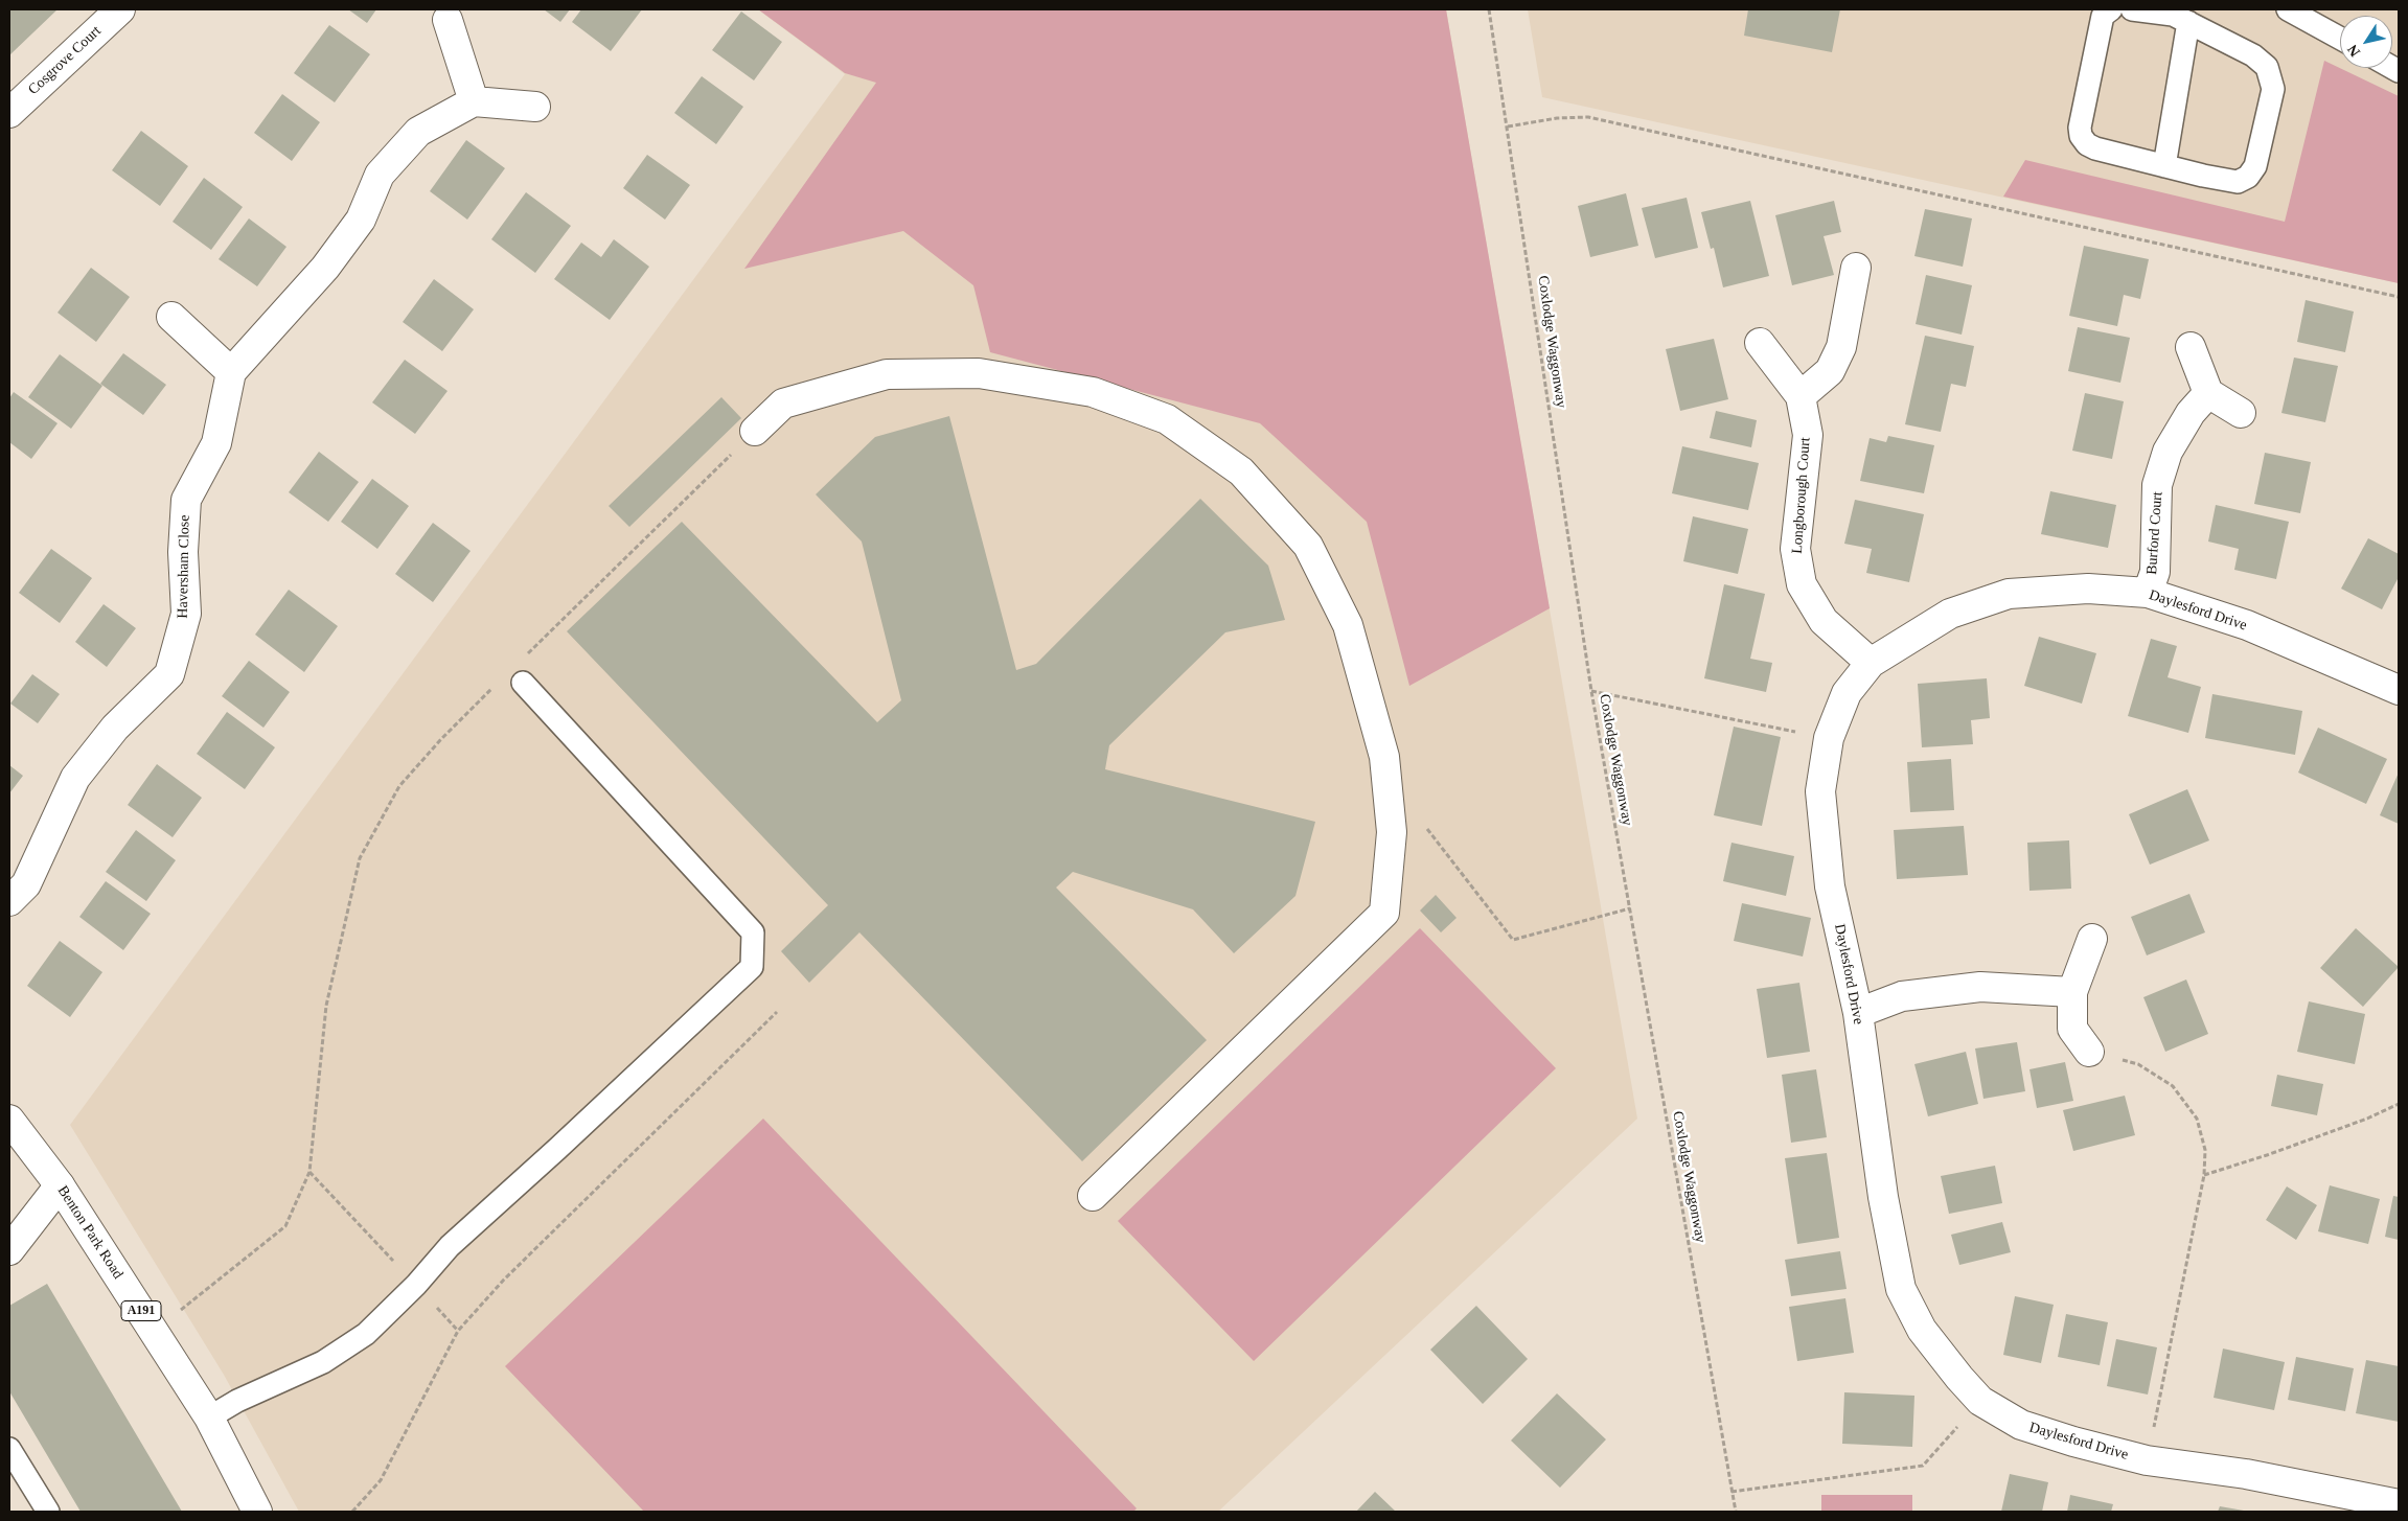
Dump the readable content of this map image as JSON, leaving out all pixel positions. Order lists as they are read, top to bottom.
{
  "streets": {
    "street": [
      "Cosgrove Court",
      "Longborough Court",
      "Burford Court",
      "Haversham Close",
      "Daylesford Drive",
      "Benton Park Road",
      "A191"
    ],
    "path": ["Coxlodge Waggonway"]
  },
  "crossings": [
    ["Longborough Court", "Daylesford Drive"],
    ["Burford Court", "Daylesford Drive"]
  ],
  "north": "bottom left"
}
